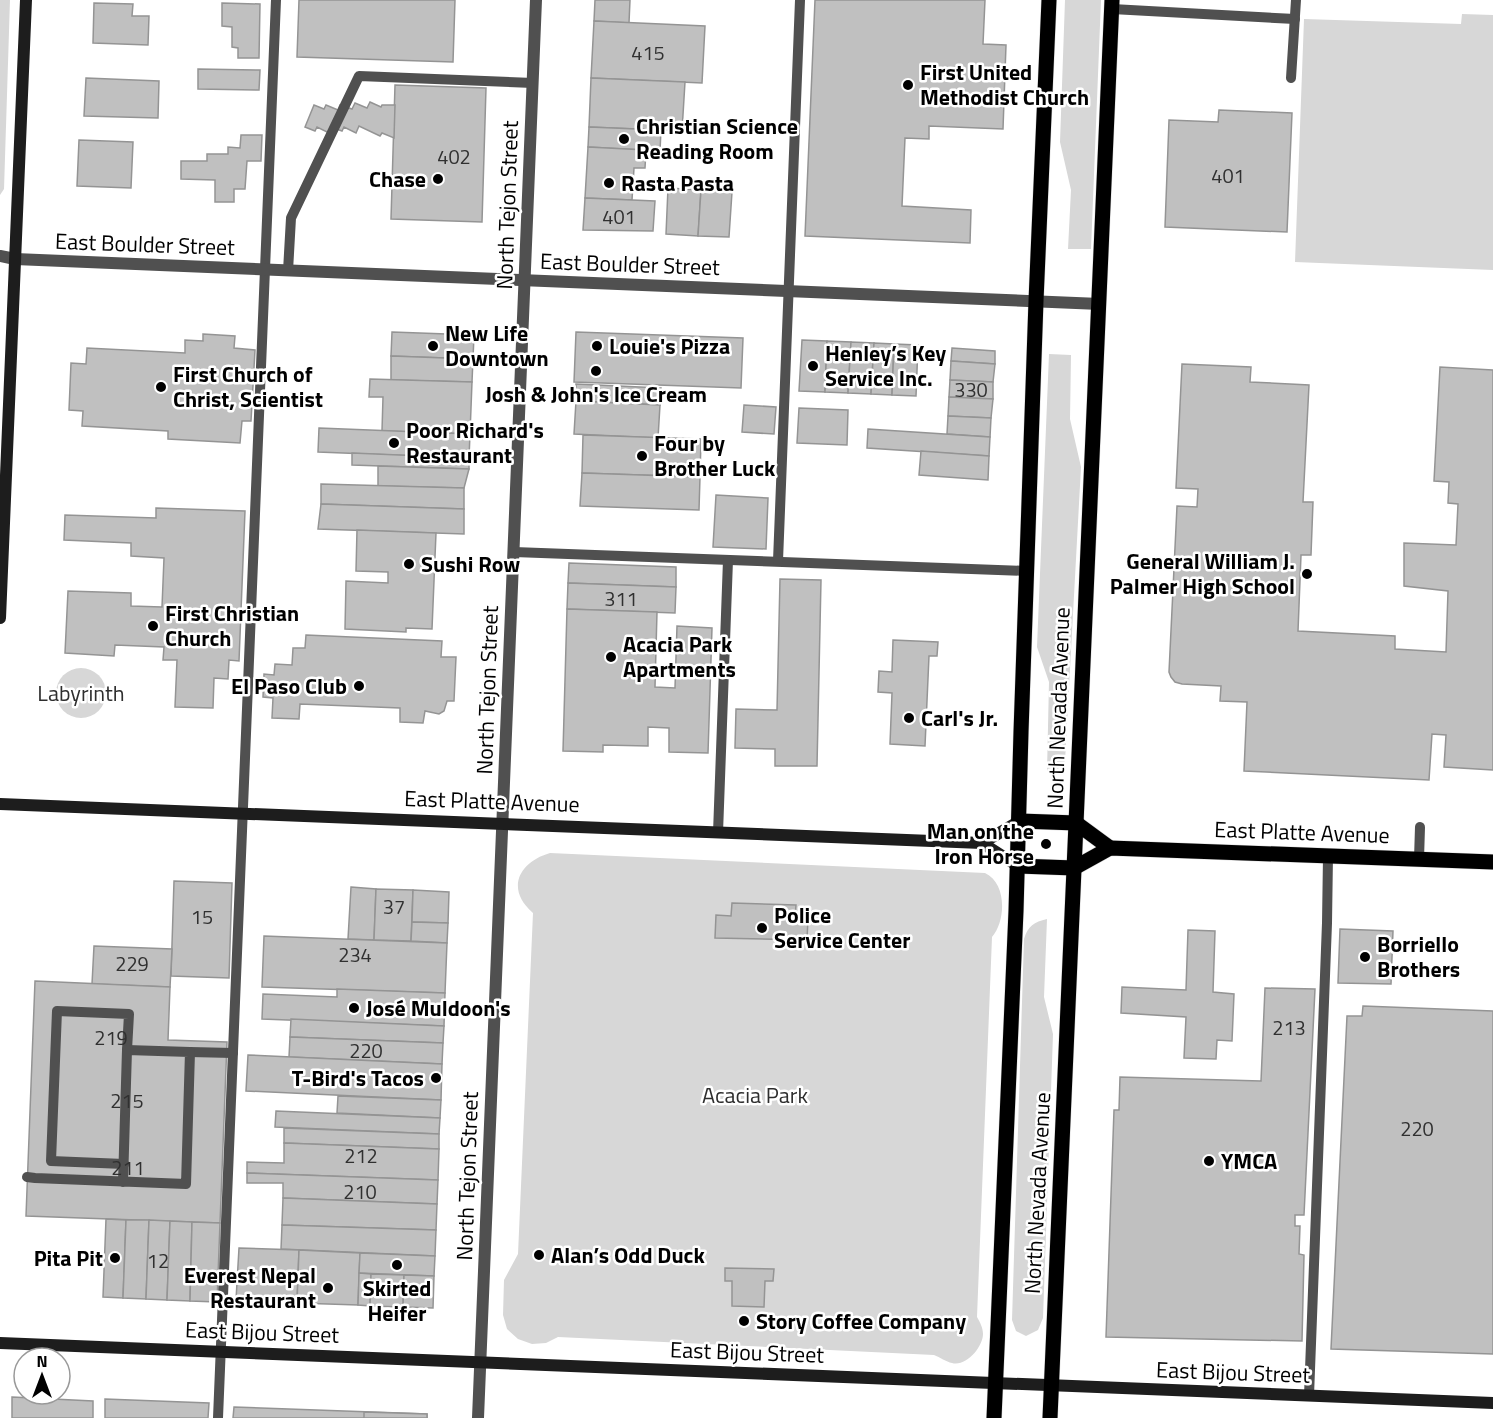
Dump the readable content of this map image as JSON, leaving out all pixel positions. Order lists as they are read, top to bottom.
{
  "streets": {
    "main road": ["North Nevada Avenue", "East Platte Avenue", "East Bijou Street"],
    "street": ["North Tejon Street", "East Boulder Street"]
  },
  "crossings": [
    ["North Tejon Street", "East Boulder Street"],
    ["North Tejon Street", "East Platte Avenue"],
    ["North Tejon Street", "East Bijou Street"],
    ["East Boulder Street", "North Nevada Avenue"],
    ["North Nevada Avenue", "East Bijou Street"]
  ],
  "parks": ["Labyrinth", "Acacia Park"],
  "places": [
    "First United Methodist Church",
    "Christian Science Reading Room",
    "Chase",
    "Rasta Pasta",
    "New Life Downtown",
    "Louie's Pizza",
    "Henley’s Key Service Inc.",
    "Josh & John's Ice Cream",
    "First Church of Christ, Scientist",
    "Poor Richard's Restaurant",
    "Four by Brother Luck",
    "Sushi Row",
    "General William J. Palmer High School",
    "First Christian Church",
    "Acacia Park Apartments",
    "El Paso Club",
    "Carl's Jr.",
    "Man on the Iron Horse",
    "Police Service Center",
    "Borriello Brothers",
    "José Muldoon's",
    "T-Bird's Tacos",
    "YMCA",
    "Alan’s Odd Duck",
    "Pita Pit",
    "Skirted Heifer",
    "Everest Nepal Restaurant",
    "Story Coffee Company"
  ],
  "house_numbers": [
    "415",
    "402",
    "401",
    "401",
    "330",
    "311",
    "37",
    "15",
    "234",
    "229",
    "213",
    "219",
    "220",
    "215",
    "220",
    "212",
    "211",
    "210",
    "12"
  ],
  "north": "top"
}
